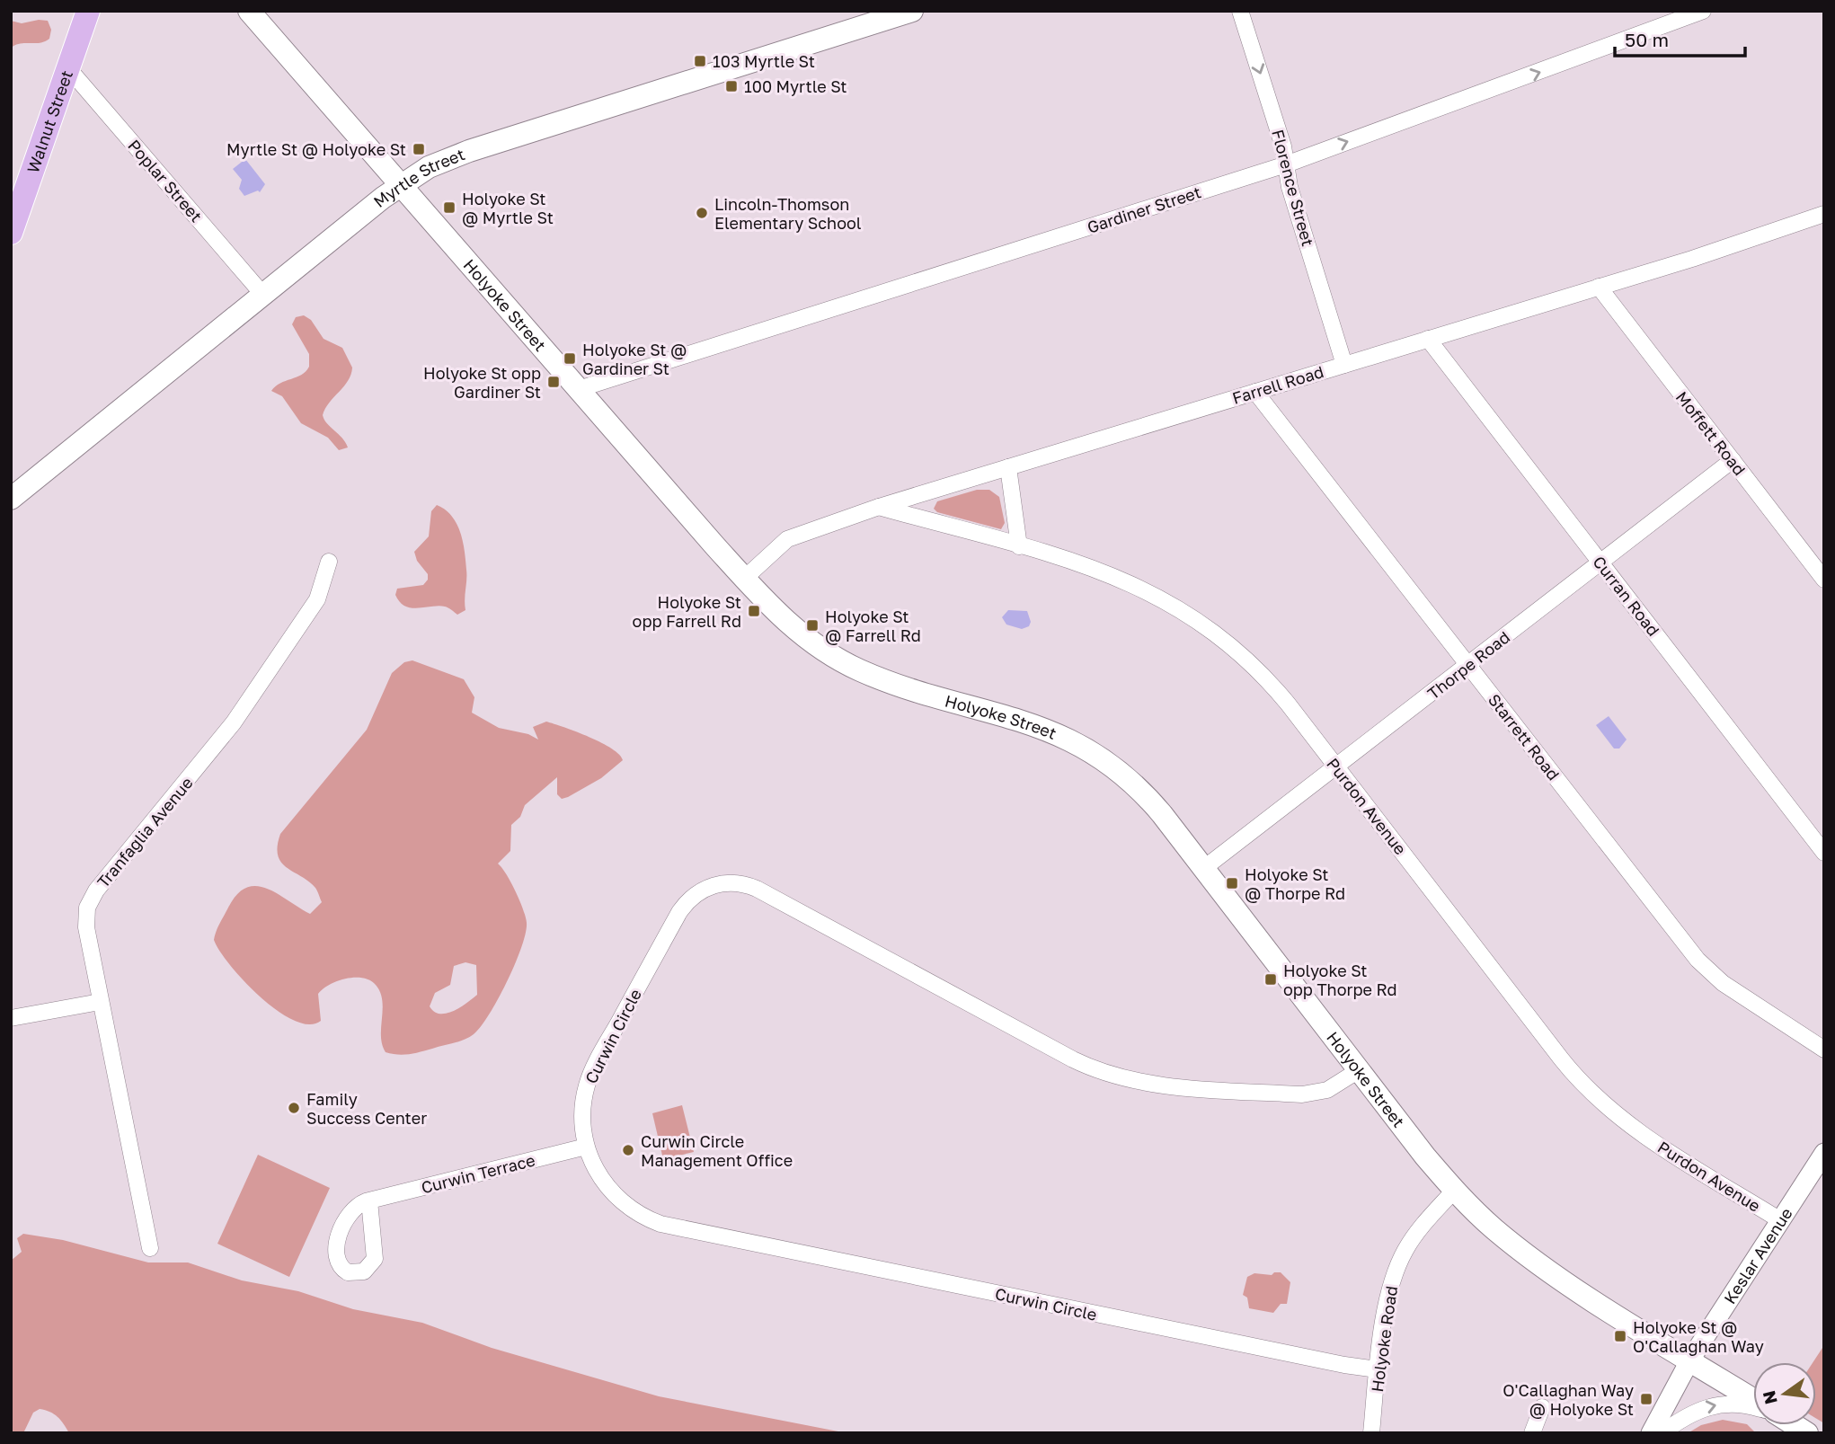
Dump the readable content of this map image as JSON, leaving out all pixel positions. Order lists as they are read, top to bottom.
{
  "streets": {
    "main road": ["Walnut Street", "Myrtle Street", "Holyoke Street"],
    "street": [
      "Poplar Street",
      "Florence Street",
      "Gardiner Street",
      "Farrell Road",
      "Moffett Road",
      "Curran Road",
      "Thorpe Road",
      "Starrett Road",
      "Purdon Avenue",
      "Tranfaglia Avenue",
      "Curwin Circle",
      "Curwin Terrace",
      "Keslar Avenue",
      "Holyoke Road"
    ]
  },
  "crossings": [
    ["Walnut Street", "Poplar Street"],
    ["Myrtle Street", "Poplar Street"],
    ["Myrtle Street", "Holyoke Street"],
    ["Florence Street", "Gardiner Street"],
    ["Florence Street", "Farrell Road"],
    ["Gardiner Street", "Holyoke Street"],
    ["Holyoke Street", "Farrell Road"],
    ["Holyoke Street", "Thorpe Road"],
    ["Holyoke Street", "Curwin Circle"],
    ["Holyoke Street", "Keslar Avenue"],
    ["Holyoke Street", "Holyoke Road"],
    ["Farrell Road", "Moffett Road"],
    ["Farrell Road", "Curran Road"],
    ["Farrell Road", "Starrett Road"],
    ["Farrell Road", "Purdon Avenue"],
    ["Moffett Road", "Thorpe Road"],
    ["Curran Road", "Thorpe Road"],
    ["Thorpe Road", "Starrett Road"],
    ["Thorpe Road", "Purdon Avenue"],
    ["Purdon Avenue", "Keslar Avenue"],
    ["Curwin Circle", "Curwin Terrace"],
    ["Curwin Circle", "Holyoke Road"]
  ],
  "one_way": ["Florence Street", "Gardiner Street"],
  "places": {
    "transit": [
      "103 Myrtle St",
      "100 Myrtle St",
      "Myrtle St @ Holyoke St",
      "Holyoke St @ Myrtle St",
      "Holyoke St @ Gardiner St",
      "Holyoke St opp Gardiner St",
      "Holyoke St opp Farrell Rd",
      "Holyoke St @ Farrell Rd",
      "Holyoke St @ Thorpe Rd",
      "Holyoke St opp Thorpe Rd",
      "Holyoke St @ O'Callaghan Way",
      "O'Callaghan Way @ Holyoke St"
    ],
    "other": ["Lincoln-Thomson Elementary School", "Family Success Center", "Curwin Circle Management Office"]
  },
  "scale_bar": "50 m",
  "north": "left"
}
